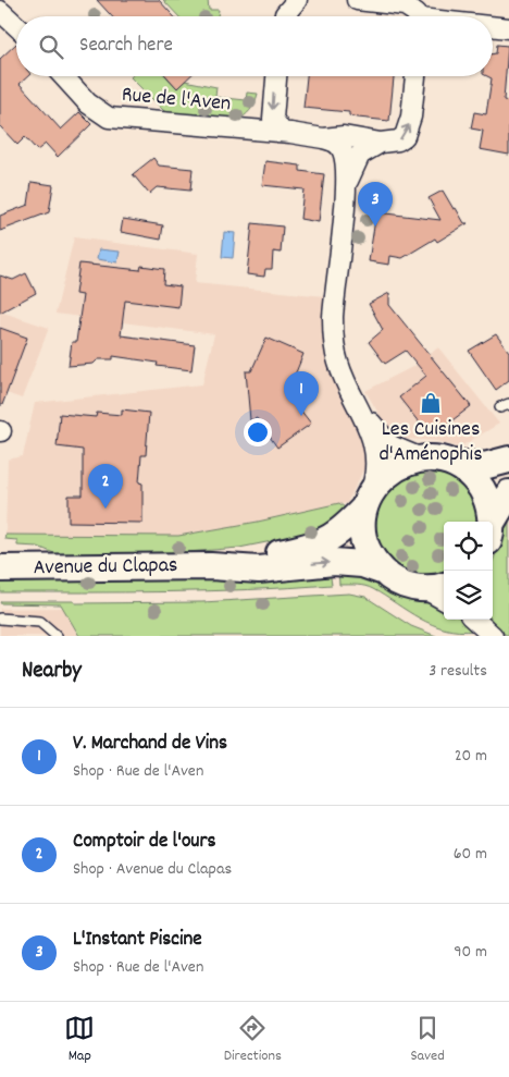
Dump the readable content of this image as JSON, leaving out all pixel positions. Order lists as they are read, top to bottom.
{
  "streets": {
    "main road": ["Avenue du Clapas"],
    "street": ["Rue de l'Aven"]
  },
  "places": {
    "shop": ["Les Cuisines d'Aménophis"]
  },
  "page": {
    "search": "Search here",
    "pins": ["3", "1", "2"],
    "heading": ["Nearby", "3 results"],
    "list": [
      {
        "mark": "1",
        "name": "V. Marchand de Vins",
        "note": "Shop · Rue de l'Aven",
        "value": "20 m"
      },
      {
        "mark": "2",
        "name": "Comptoir de l'ours",
        "note": "Shop · Avenue du Clapas",
        "value": "60 m"
      },
      {
        "mark": "3",
        "name": "L'Instant Piscine",
        "note": "Shop · Rue de l'Aven",
        "value": "90 m"
      }
    ],
    "nav": ["Map", "Directions", "Saved"]
  }
}
